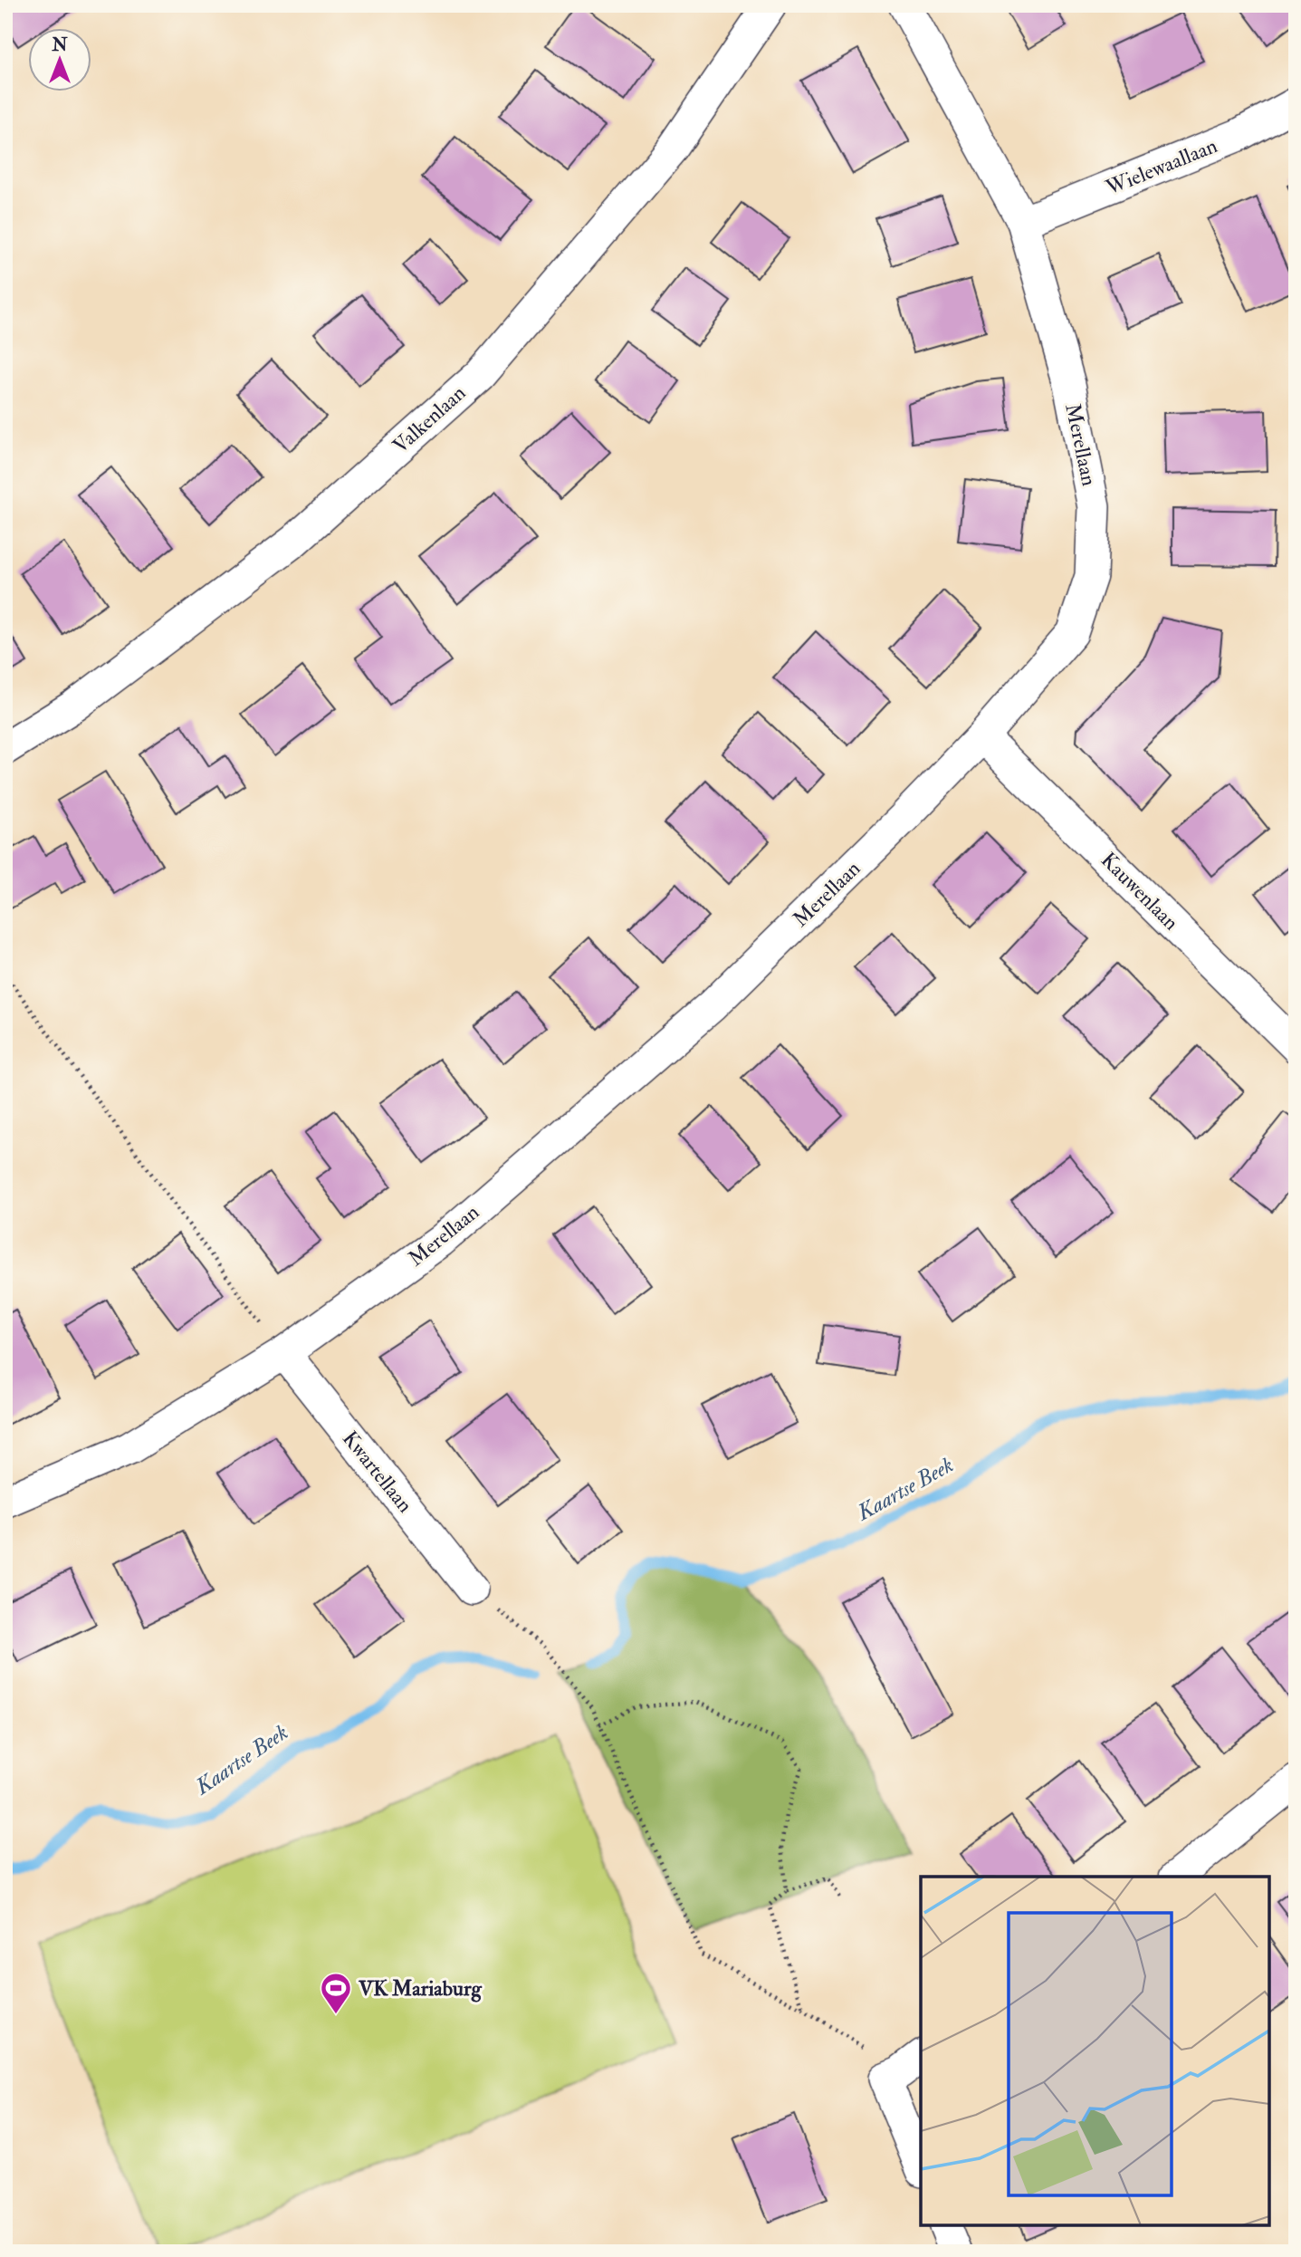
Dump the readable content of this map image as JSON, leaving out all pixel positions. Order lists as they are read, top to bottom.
{
  "streets": {
    "street": [
      "Wielewaallaan",
      "Valkenlaan",
      "Merellaan",
      "Kauwenlaan",
      "Kwartellaan"
    ]
  },
  "crossings": [
    ["Wielewaallaan", "Merellaan"],
    ["Merellaan", "Kauwenlaan"],
    ["Merellaan", "Kwartellaan"]
  ],
  "water": ["Kaartse Beek"],
  "places": {
    "sports": ["VK Mariaburg"]
  },
  "north": "top"
}
